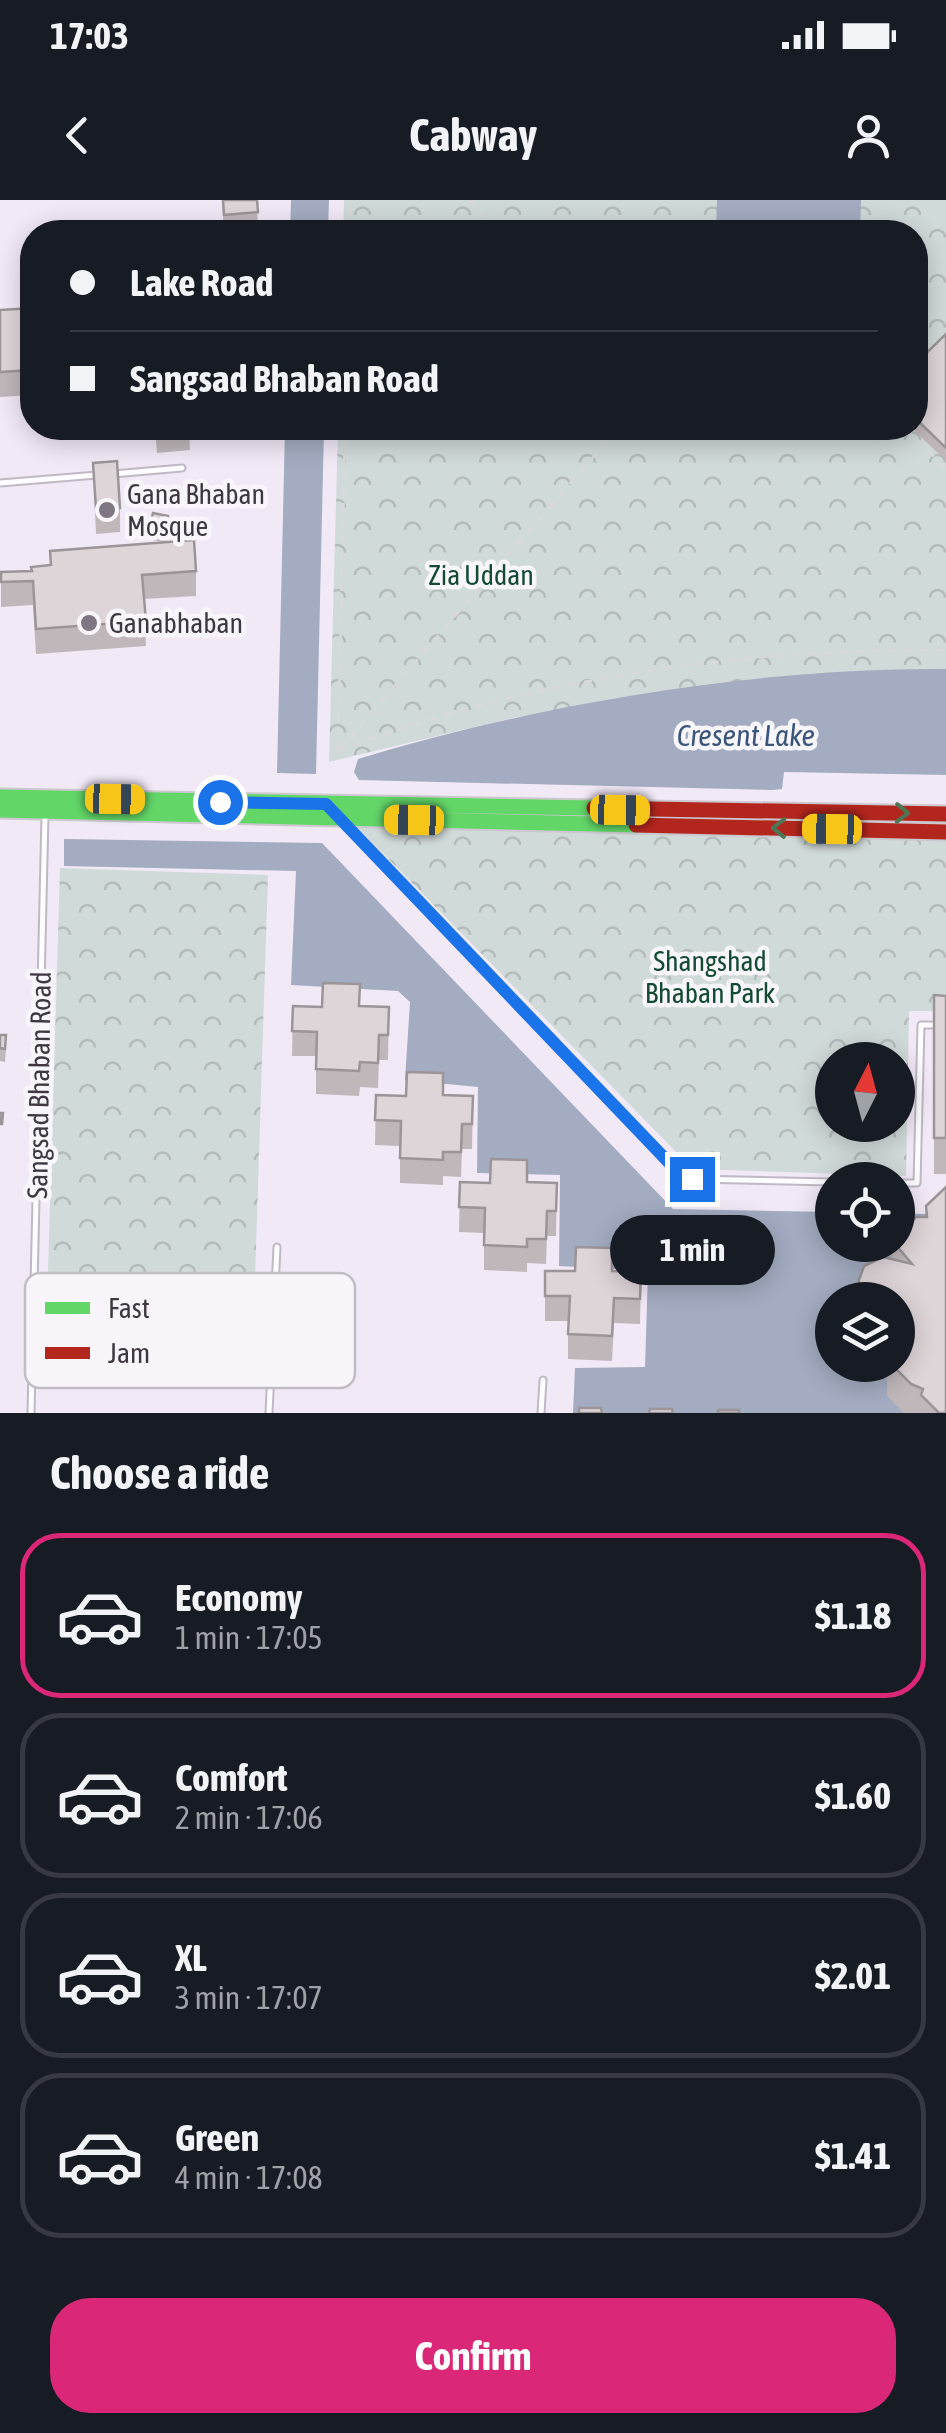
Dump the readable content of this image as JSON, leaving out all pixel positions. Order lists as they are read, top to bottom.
{
  "streets": {
    "lane": ["Sangsad Bhaban Road"]
  },
  "water": ["Cresent Lake"],
  "parks": ["Zia Uddan", "Shangshad Bhaban Park"],
  "places": ["Gana Bhaban Mosque", "Ganabhaban"],
  "legend": ["Fast", "Jam"],
  "north": "top",
  "page": {
    "status": "17:03",
    "header": "Cabway",
    "banner": ["Lake Road", "Sangsad Bhaban Road"],
    "bubble": "1 min",
    "heading": "Choose a ride",
    "list": [
      {
        "name": "Economy",
        "note": "1 min · 17:05",
        "value": "$1.18"
      },
      {
        "name": "Comfort",
        "note": "2 min · 17:06",
        "value": "$1.60"
      },
      {
        "name": "XL",
        "note": "3 min · 17:07",
        "value": "$2.01"
      },
      {
        "name": "Green",
        "note": "4 min · 17:08",
        "value": "$1.41"
      }
    ],
    "buttons": "Confirm"
  }
}
